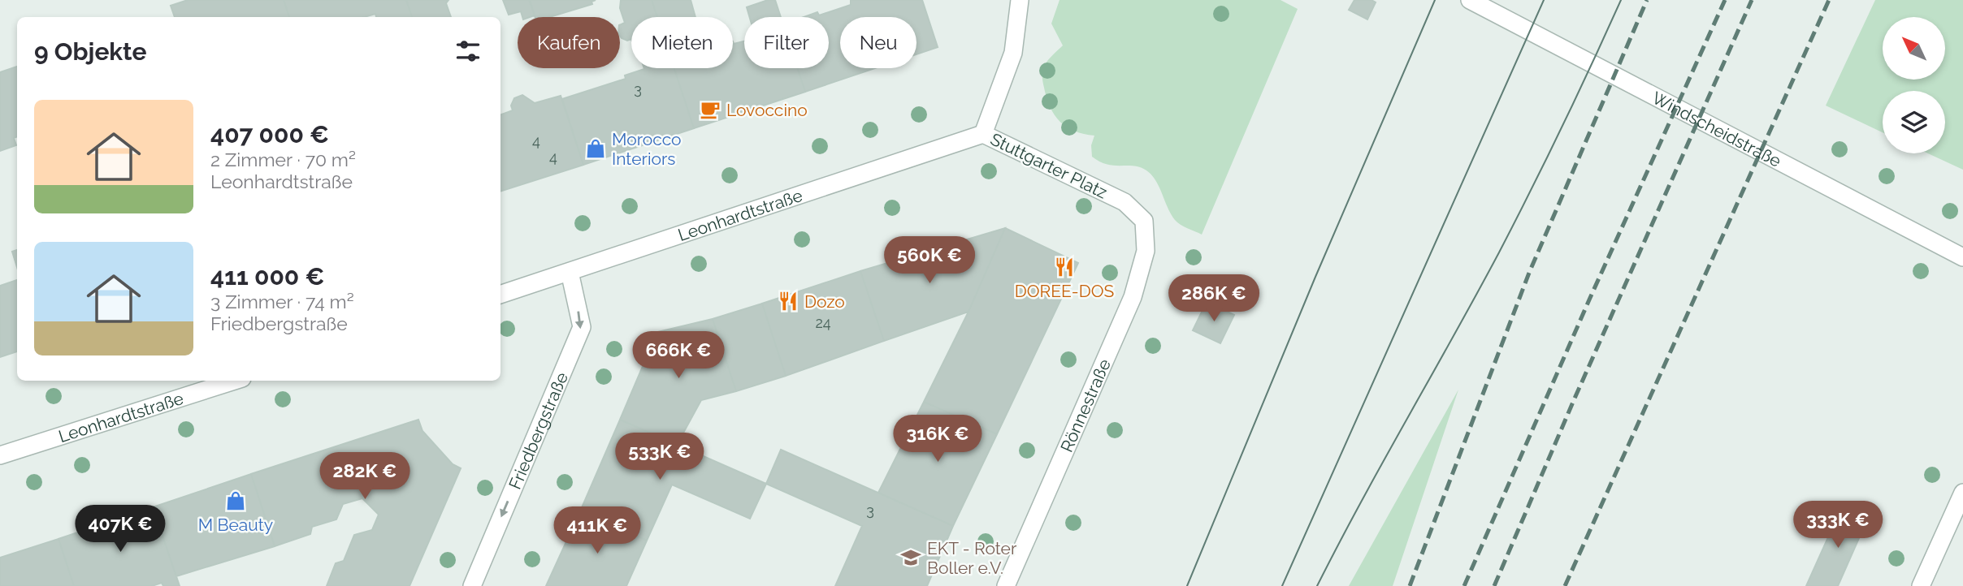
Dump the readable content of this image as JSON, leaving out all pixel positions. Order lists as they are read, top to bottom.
{
  "streets": {
    "street": [
      "Windscheidstraße",
      "Stuttgarter Platz",
      "Leonhardtstraße",
      "Rönnestraße",
      "Friedbergstraße"
    ]
  },
  "crossings": [
    ["Stuttgarter Platz", "Leonhardtstraße"],
    ["Stuttgarter Platz", "Rönnestraße"],
    ["Leonhardtstraße", "Friedbergstraße"]
  ],
  "one_way": ["Friedbergstraße"],
  "places": {
    "cafe": ["Lovoccino"],
    "shop": ["Morocco Interiors", "M Beauty"],
    "restaurant": ["DOREE-DOS", "Dozo"],
    "school or university": ["EKT - Roter Boller e.V."]
  },
  "house_numbers": [
    "3",
    "4",
    "4",
    "24",
    "3"
  ],
  "north": "top left",
  "page": {
    "chip": [
      "Kaufen",
      "Mieten",
      "Filter",
      "Neu"
    ],
    "heading": "9 Objekte",
    "list": [
      {
        "name": "407 000 €",
        "note": "2 Zimmer · 70 m² · Leonhardtstraße"
      },
      {
        "name": "411 000 €",
        "note": "3 Zimmer · 74 m² · Friedbergstraße"
      }
    ],
    "price": [
      "560K €",
      "286K €",
      "666K €",
      "316K €",
      "533K €",
      "282K €",
      "333K €",
      "407K €",
      "411K €"
    ]
  }
}
